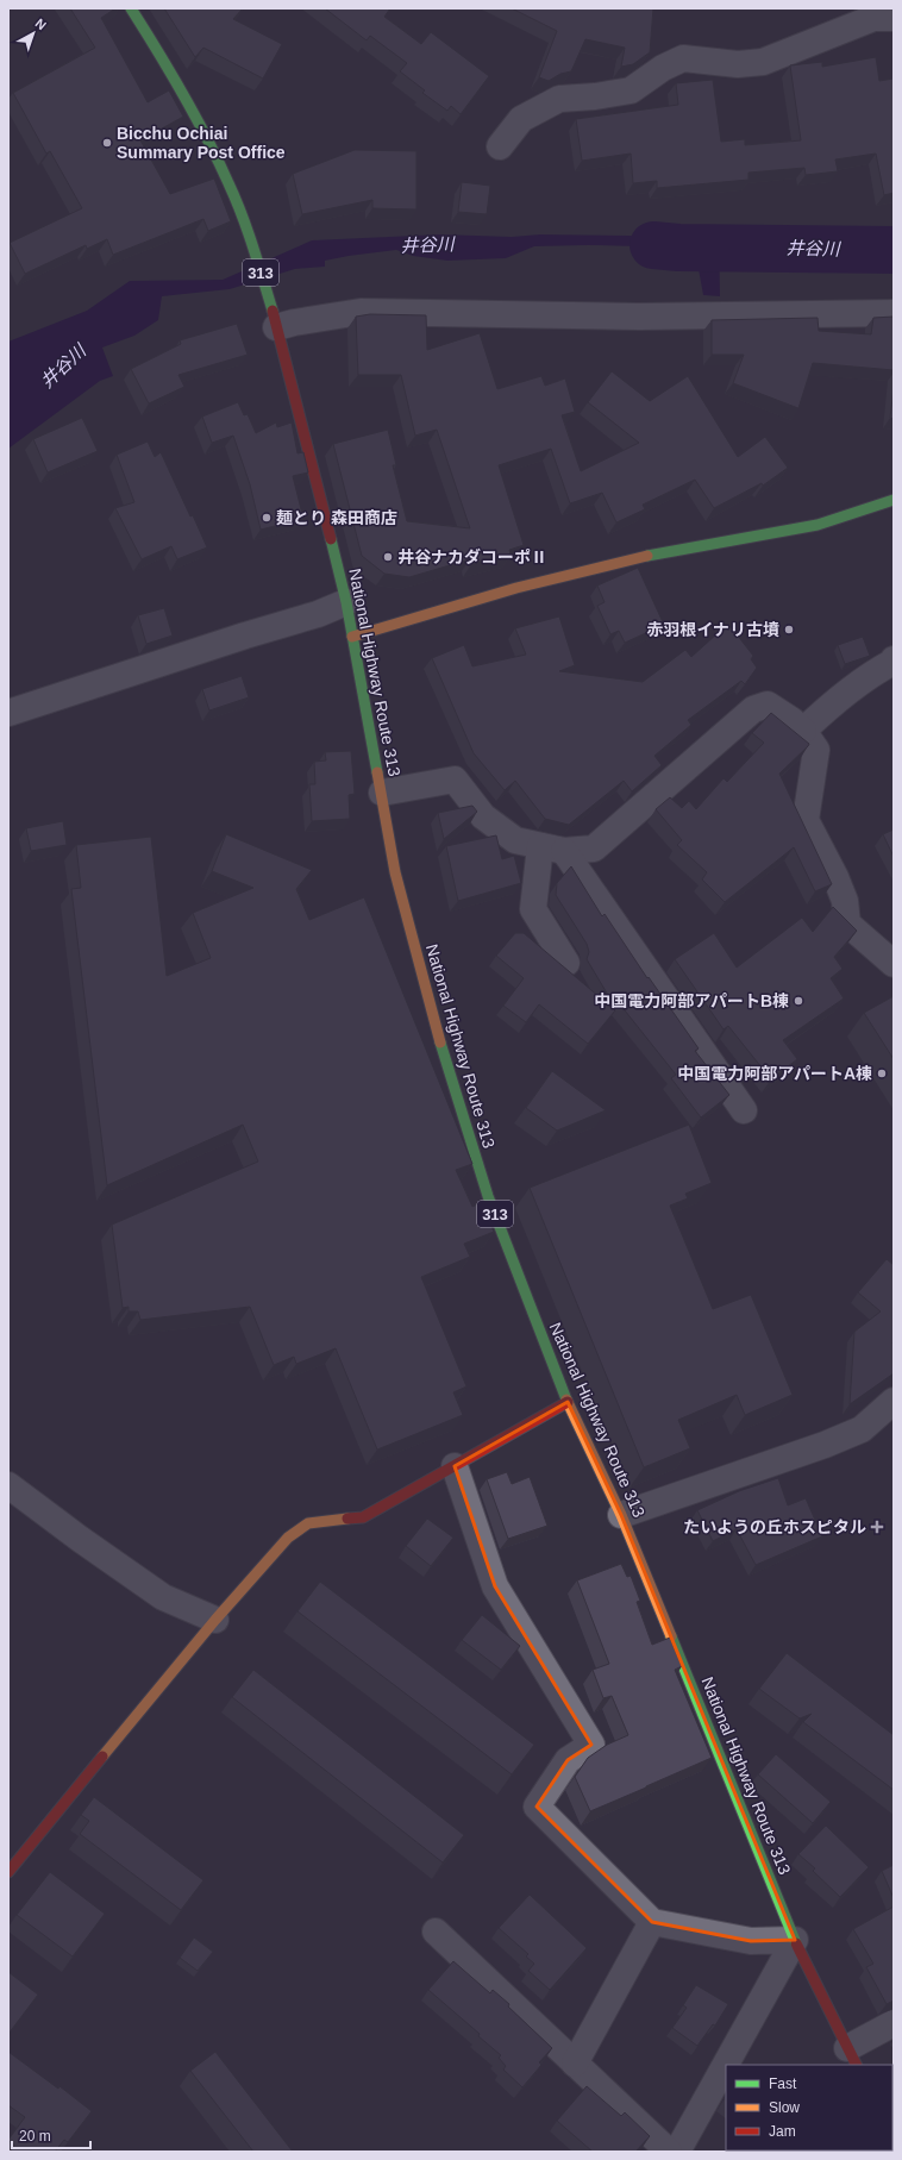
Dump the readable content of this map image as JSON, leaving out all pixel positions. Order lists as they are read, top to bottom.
{
  "streets": {
    "main road": ["313", "National Highway Route 313"]
  },
  "water": ["井谷川"],
  "places": {
    "other": [
      "Bicchu Ochiai Summary Post Office",
      "麺とり 森田商店",
      "井谷ナカダコーポⅡ",
      "赤羽根イナリ古墳",
      "中国電力阿部アパートB棟",
      "中国電力阿部アパートA棟"
    ],
    "health": ["たいようの丘ホスピタル"]
  },
  "legend": ["Fast", "Slow", "Jam"],
  "scale_bar": "20 m",
  "north": "top right"
}
